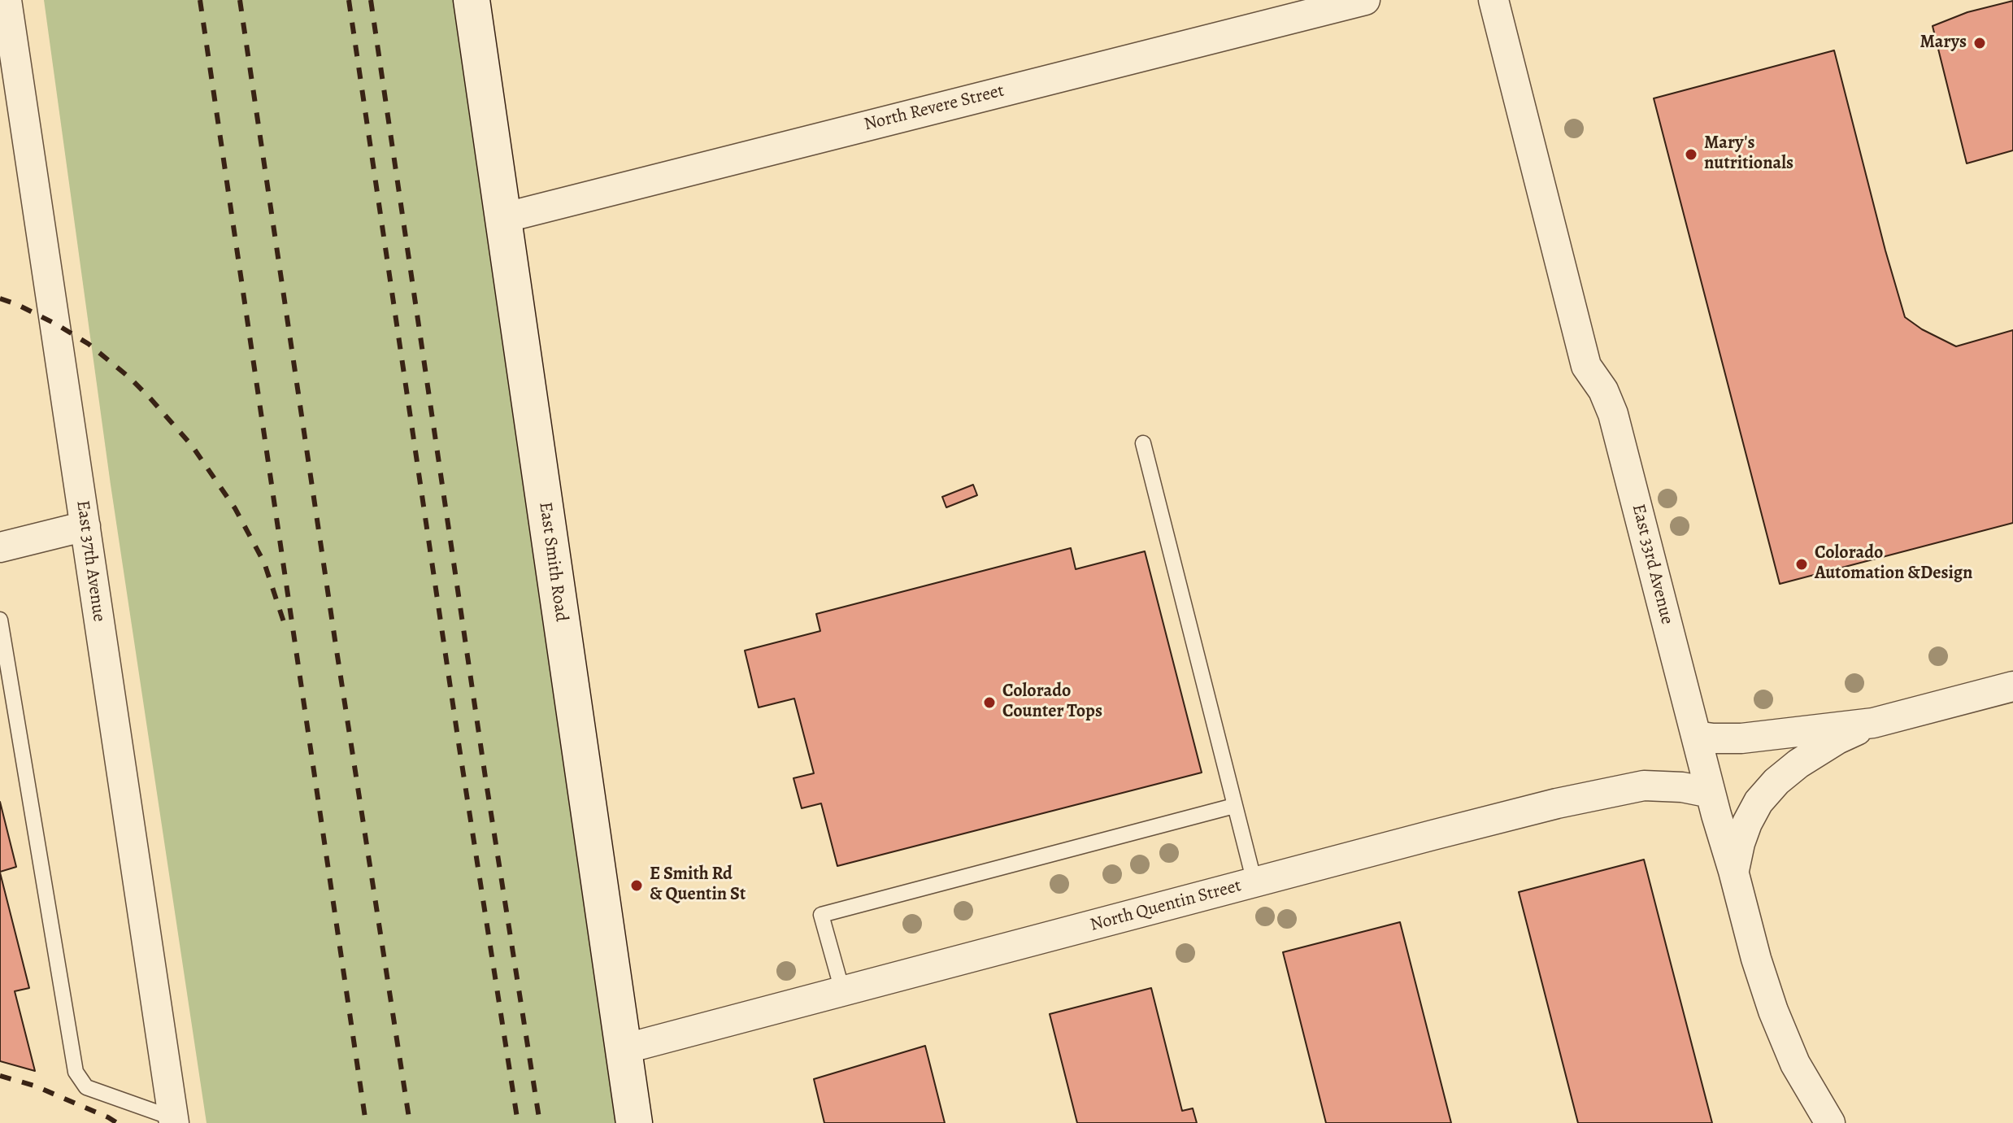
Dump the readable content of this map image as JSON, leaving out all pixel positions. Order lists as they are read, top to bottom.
{
  "streets": {
    "street": [
      "North Revere Street",
      "East 37th Avenue",
      "East Smith Road",
      "East 33rd Avenue",
      "North Quentin Street"
    ]
  },
  "crossings": [
    ["North Revere Street", "East Smith Road"],
    ["East Smith Road", "North Quentin Street"],
    ["East 33rd Avenue", "North Quentin Street"]
  ],
  "places": [
    "Marys",
    "Mary's nutritionals",
    "Colorado Automation &Design",
    "Colorado Counter Tops",
    "E Smith Rd & Quentin St"
  ]
}
